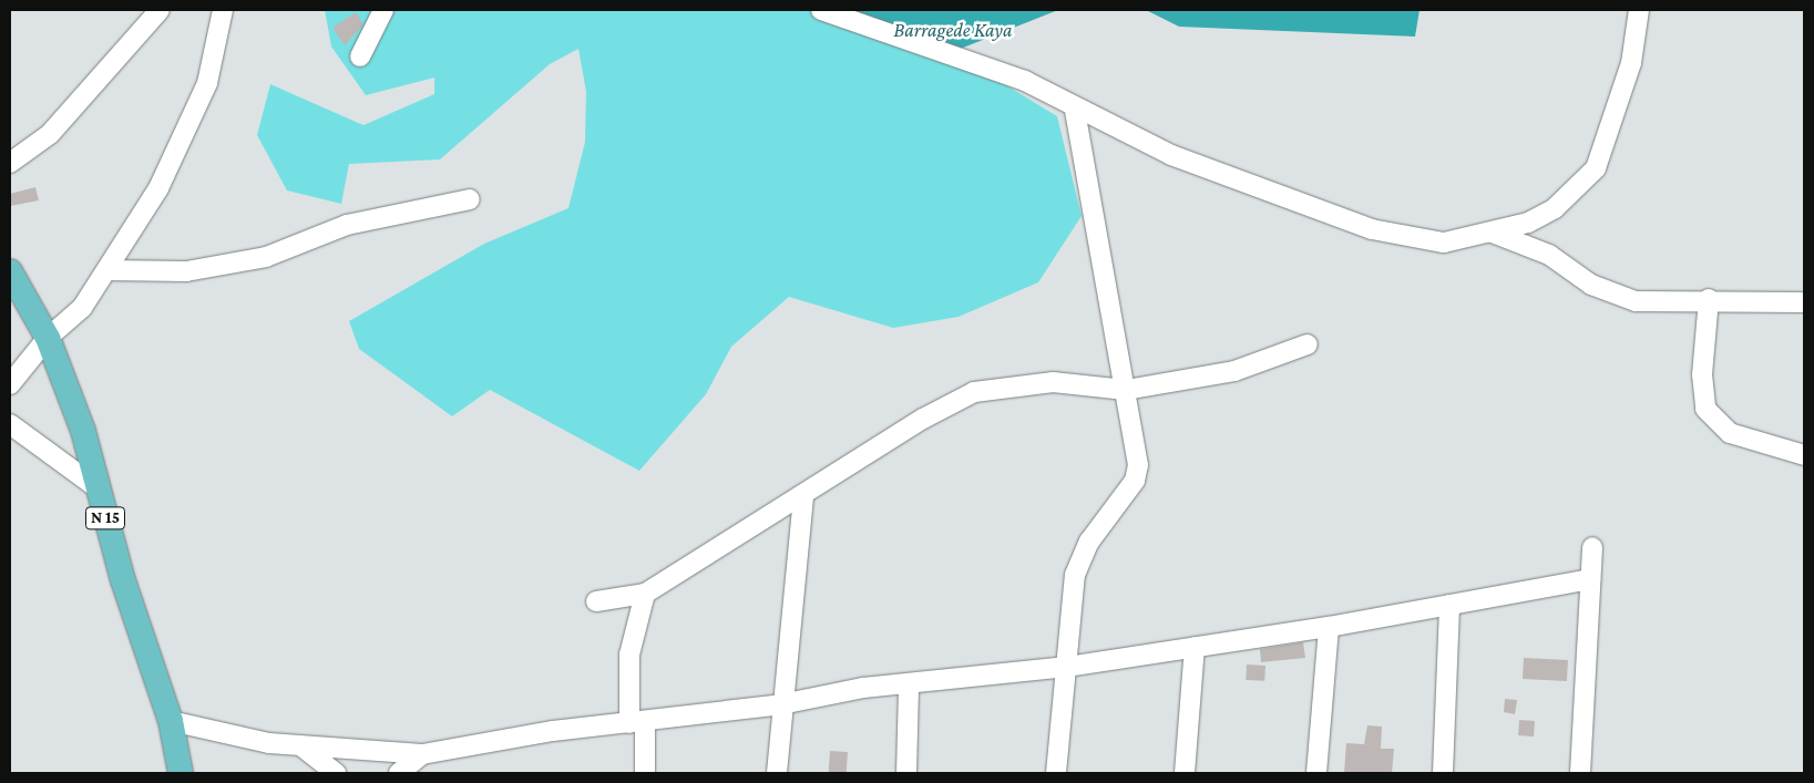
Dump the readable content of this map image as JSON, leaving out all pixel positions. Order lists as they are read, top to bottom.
{
  "streets": {
    "main road": ["N 15"]
  },
  "water": ["Barragede Kaya"]
}
